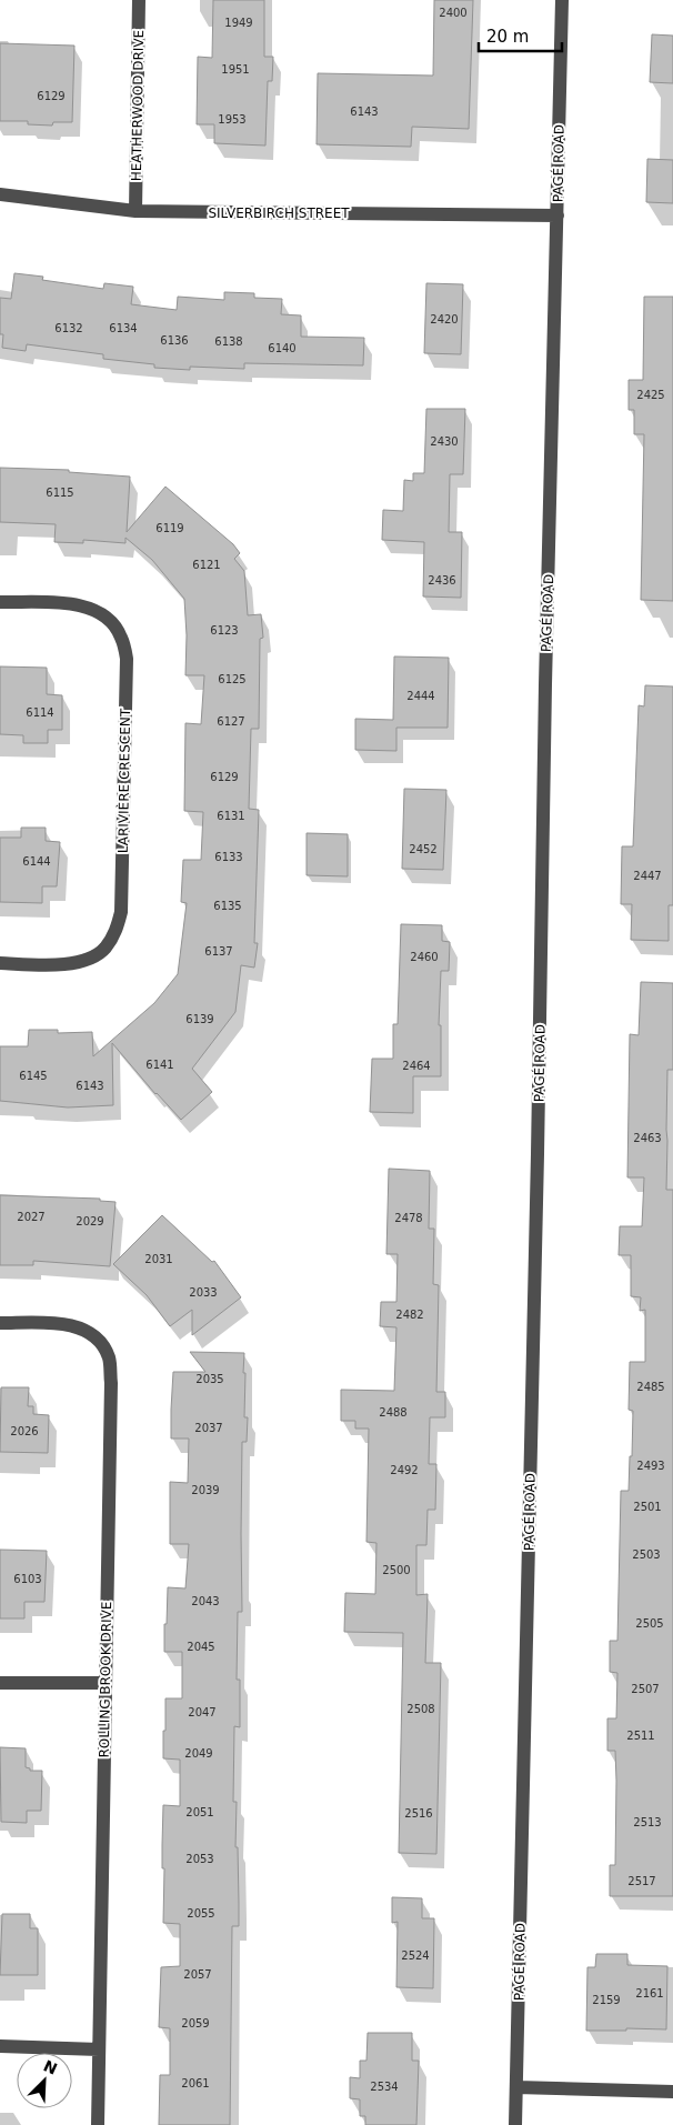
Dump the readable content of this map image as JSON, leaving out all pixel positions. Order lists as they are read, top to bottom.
{
  "streets": {
    "street": [
      "HEATHERWOOD DRIVE",
      "PAGÉ ROAD",
      "SILVERBIRCH STREET",
      "LARIVIÈRE CRESCENT",
      "ROLLING BROOK DRIVE"
    ]
  },
  "crossings": [
    ["HEATHERWOOD DRIVE", "SILVERBIRCH STREET"],
    ["PAGÉ ROAD", "SILVERBIRCH STREET"]
  ],
  "house_numbers": [
    "2400",
    "1949",
    "1951",
    "6129",
    "6143",
    "1953",
    "2420",
    "6132",
    "6134",
    "6136",
    "6138",
    "6140",
    "2425",
    "2430",
    "6115",
    "6119",
    "6121",
    "2436",
    "6123",
    "6125",
    "2444",
    "6114",
    "6127",
    "6129",
    "6131",
    "2452",
    "6133",
    "6144",
    "2447",
    "6135",
    "6137",
    "2460",
    "6139",
    "6141",
    "2464",
    "6145",
    "6143",
    "2463",
    "2027",
    "2478",
    "2029",
    "2031",
    "2033",
    "2482",
    "2035",
    "2485",
    "2488",
    "2037",
    "2026",
    "2493",
    "2492",
    "2039",
    "2501",
    "2503",
    "2500",
    "6103",
    "2043",
    "2505",
    "2045",
    "2507",
    "2508",
    "2047",
    "2511",
    "2049",
    "2051",
    "2516",
    "2513",
    "2053",
    "2517",
    "2055",
    "2524",
    "2057",
    "2161",
    "2159",
    "2059",
    "2061",
    "2534"
  ],
  "scale_bar": "20 m",
  "north": "top right"
}
